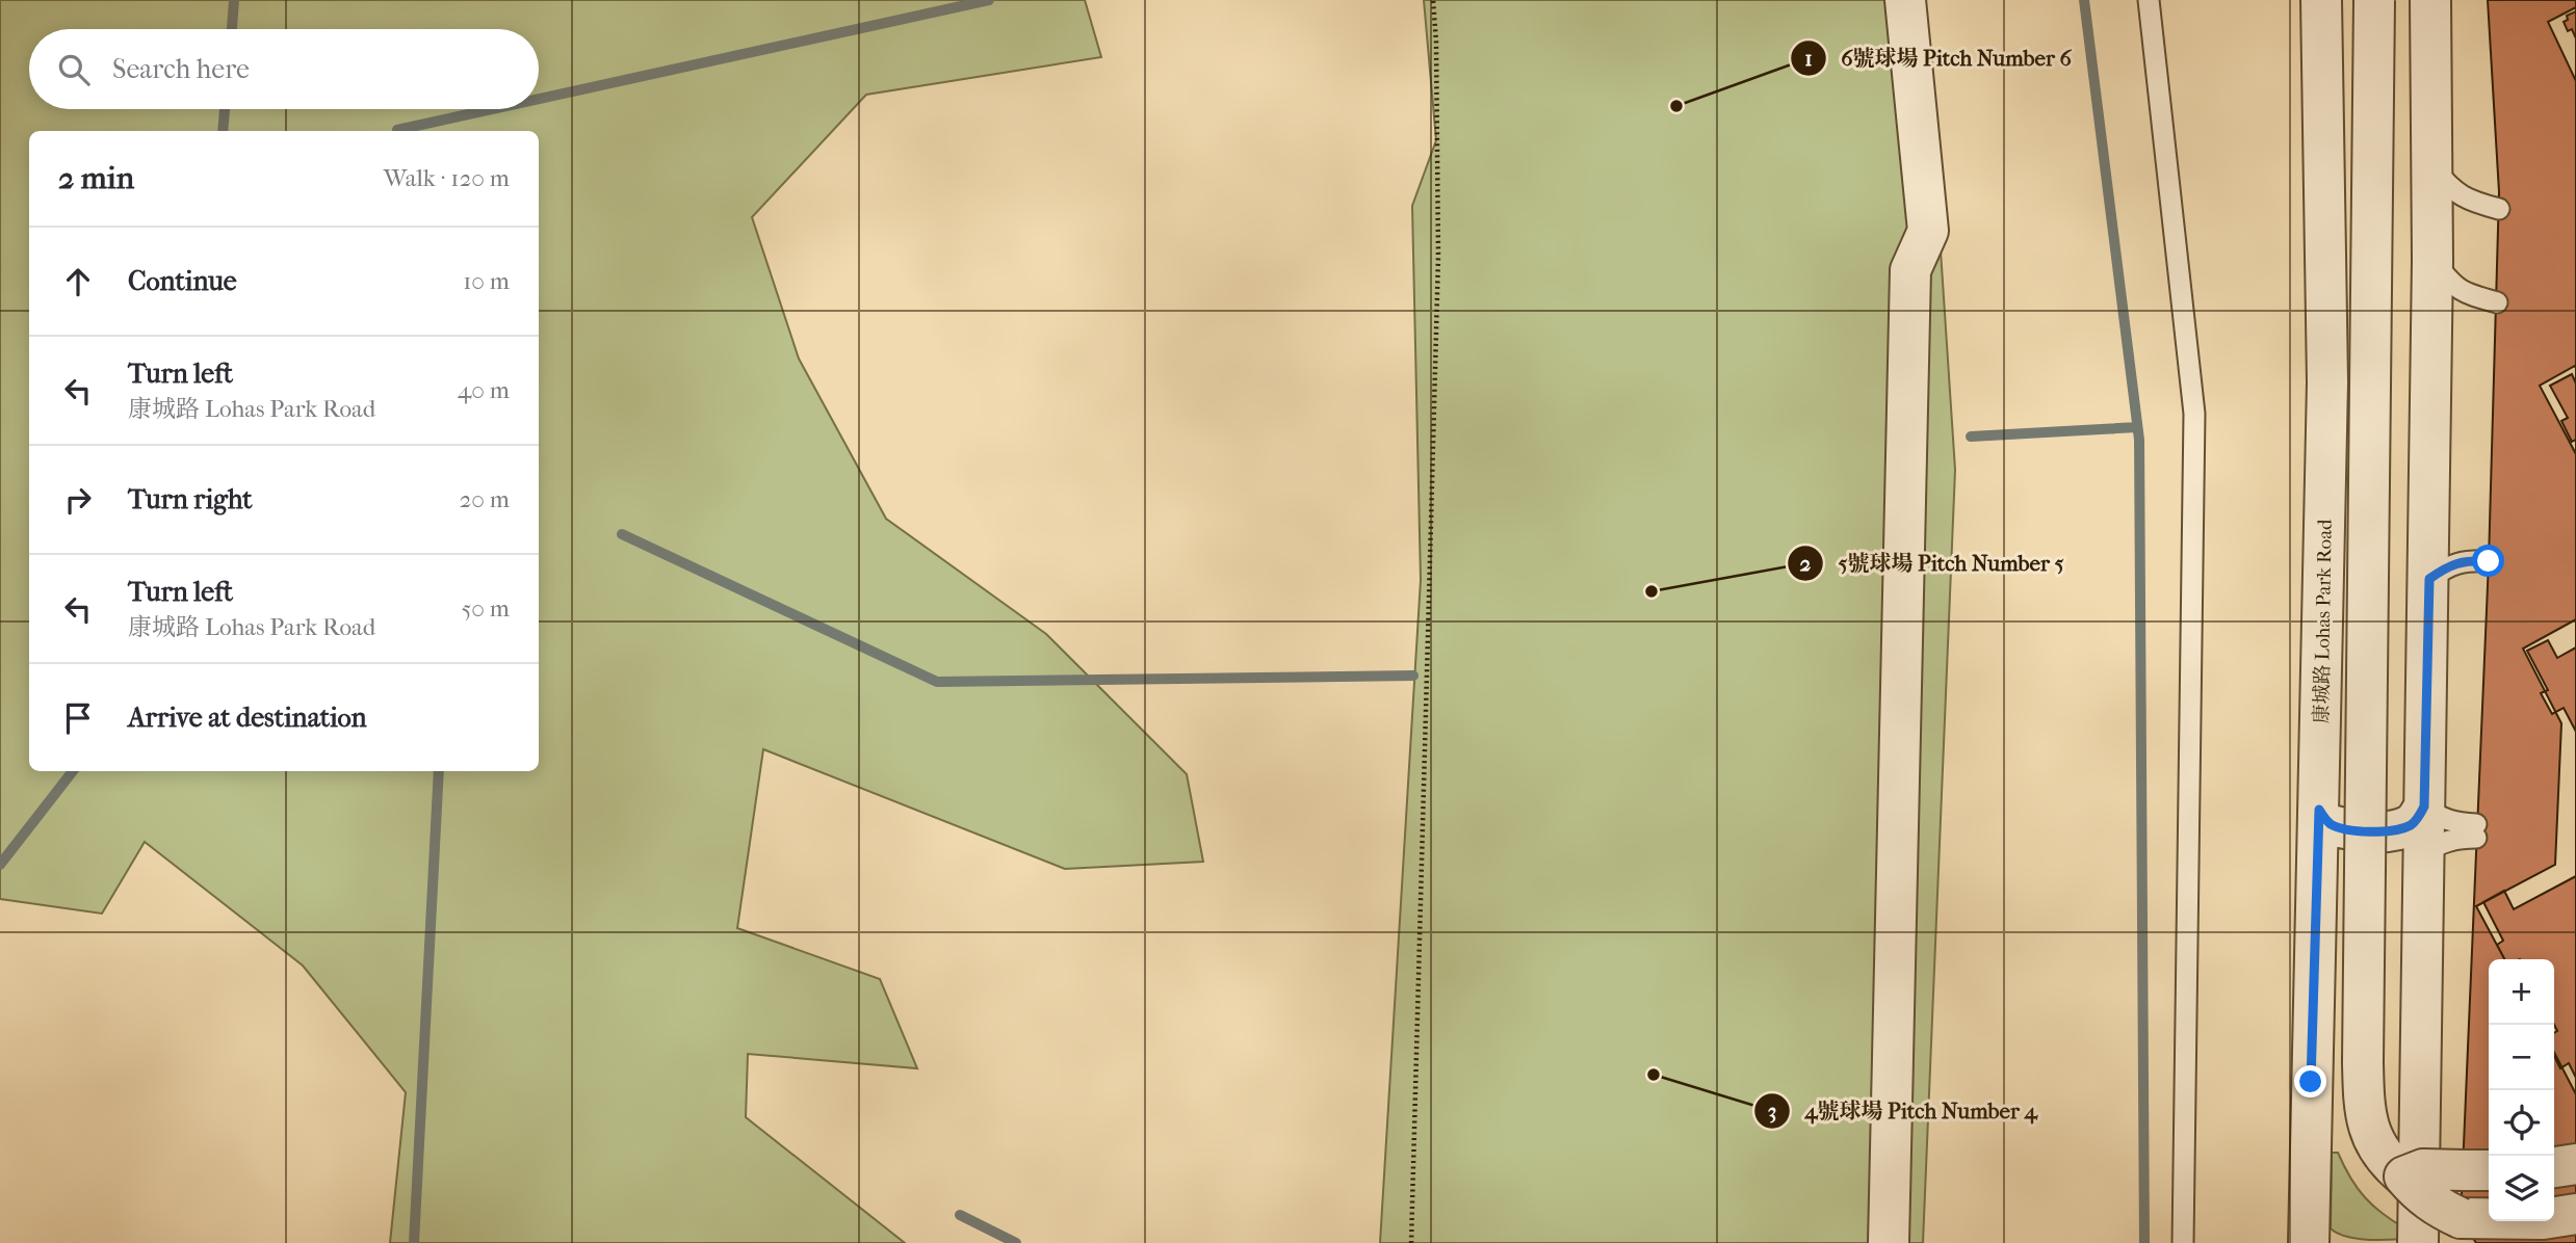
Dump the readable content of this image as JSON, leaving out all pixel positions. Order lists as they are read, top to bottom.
{
  "streets": {
    "street": ["康城路 Lohas Park Road"]
  },
  "places": ["6號球場 Pitch Number 6", "5號球場 Pitch Number 5", "4號球場 Pitch Number 4"],
  "page": {
    "search": "Search here",
    "heading": ["2 min", "Walk · 120 m"],
    "list": [
      ["Continue", "10 m"],
      ["Turn left", "康城路 Lohas Park Road", "40 m"],
      ["Turn right", "20 m"],
      ["Turn left", "康城路 Lohas Park Road", "50 m"],
      "Arrive at destination"
    ],
    "map_buttons": ["+", "−"]
  }
}
